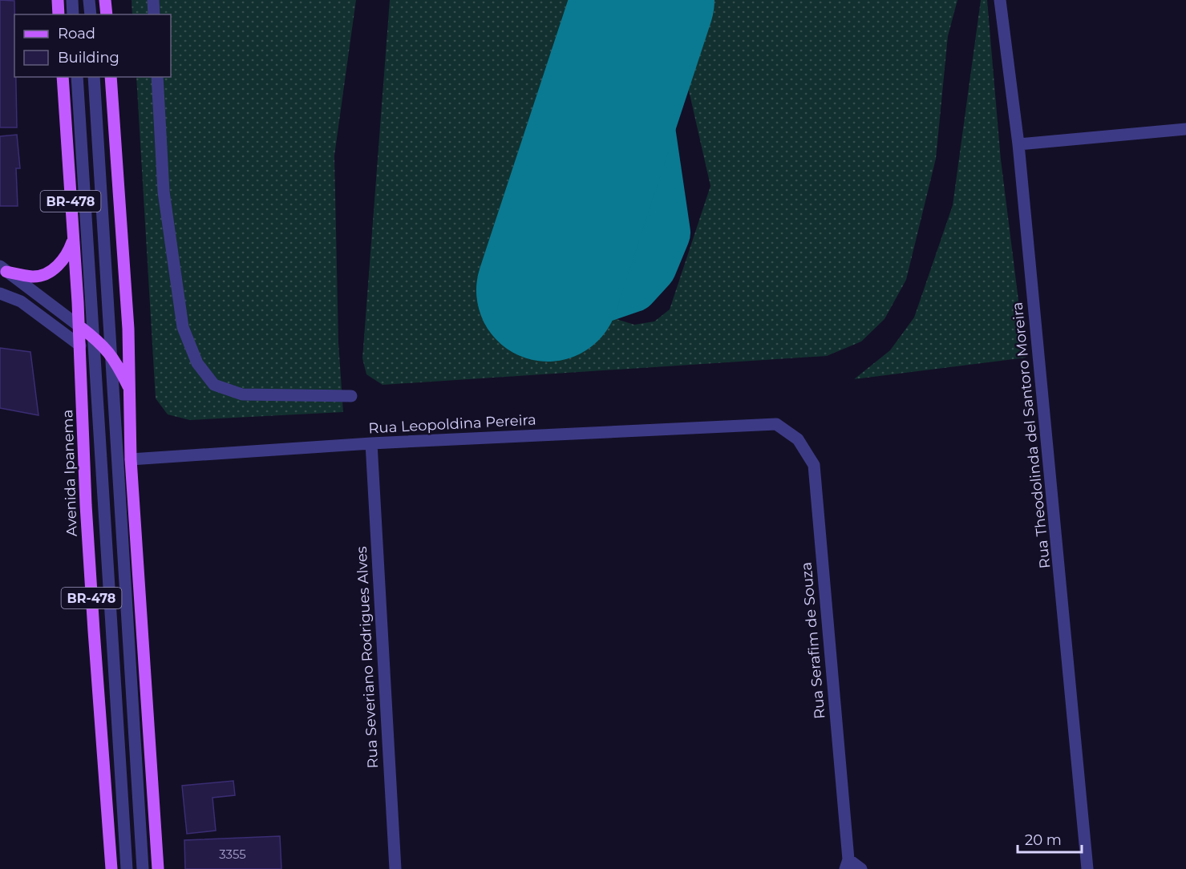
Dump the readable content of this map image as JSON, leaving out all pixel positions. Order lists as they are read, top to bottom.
{
  "streets": {
    "main road": ["BR-478", "Avenida Ipanema"],
    "street": [
      "Rua Leopoldina Pereira",
      "Rua Theodolinda del Santoro Moreira",
      "Rua Serafim de Souza",
      "Rua Severiano Rodrigues Alves"
    ]
  },
  "crossings": [
    ["BR-478", "Rua Leopoldina Pereira"],
    ["Rua Leopoldina Pereira", "Rua Serafim de Souza"],
    ["Rua Leopoldina Pereira", "Rua Severiano Rodrigues Alves"]
  ],
  "house_numbers": ["3355"],
  "legend": ["Road", "Building"],
  "scale_bar": "20 m"
}
